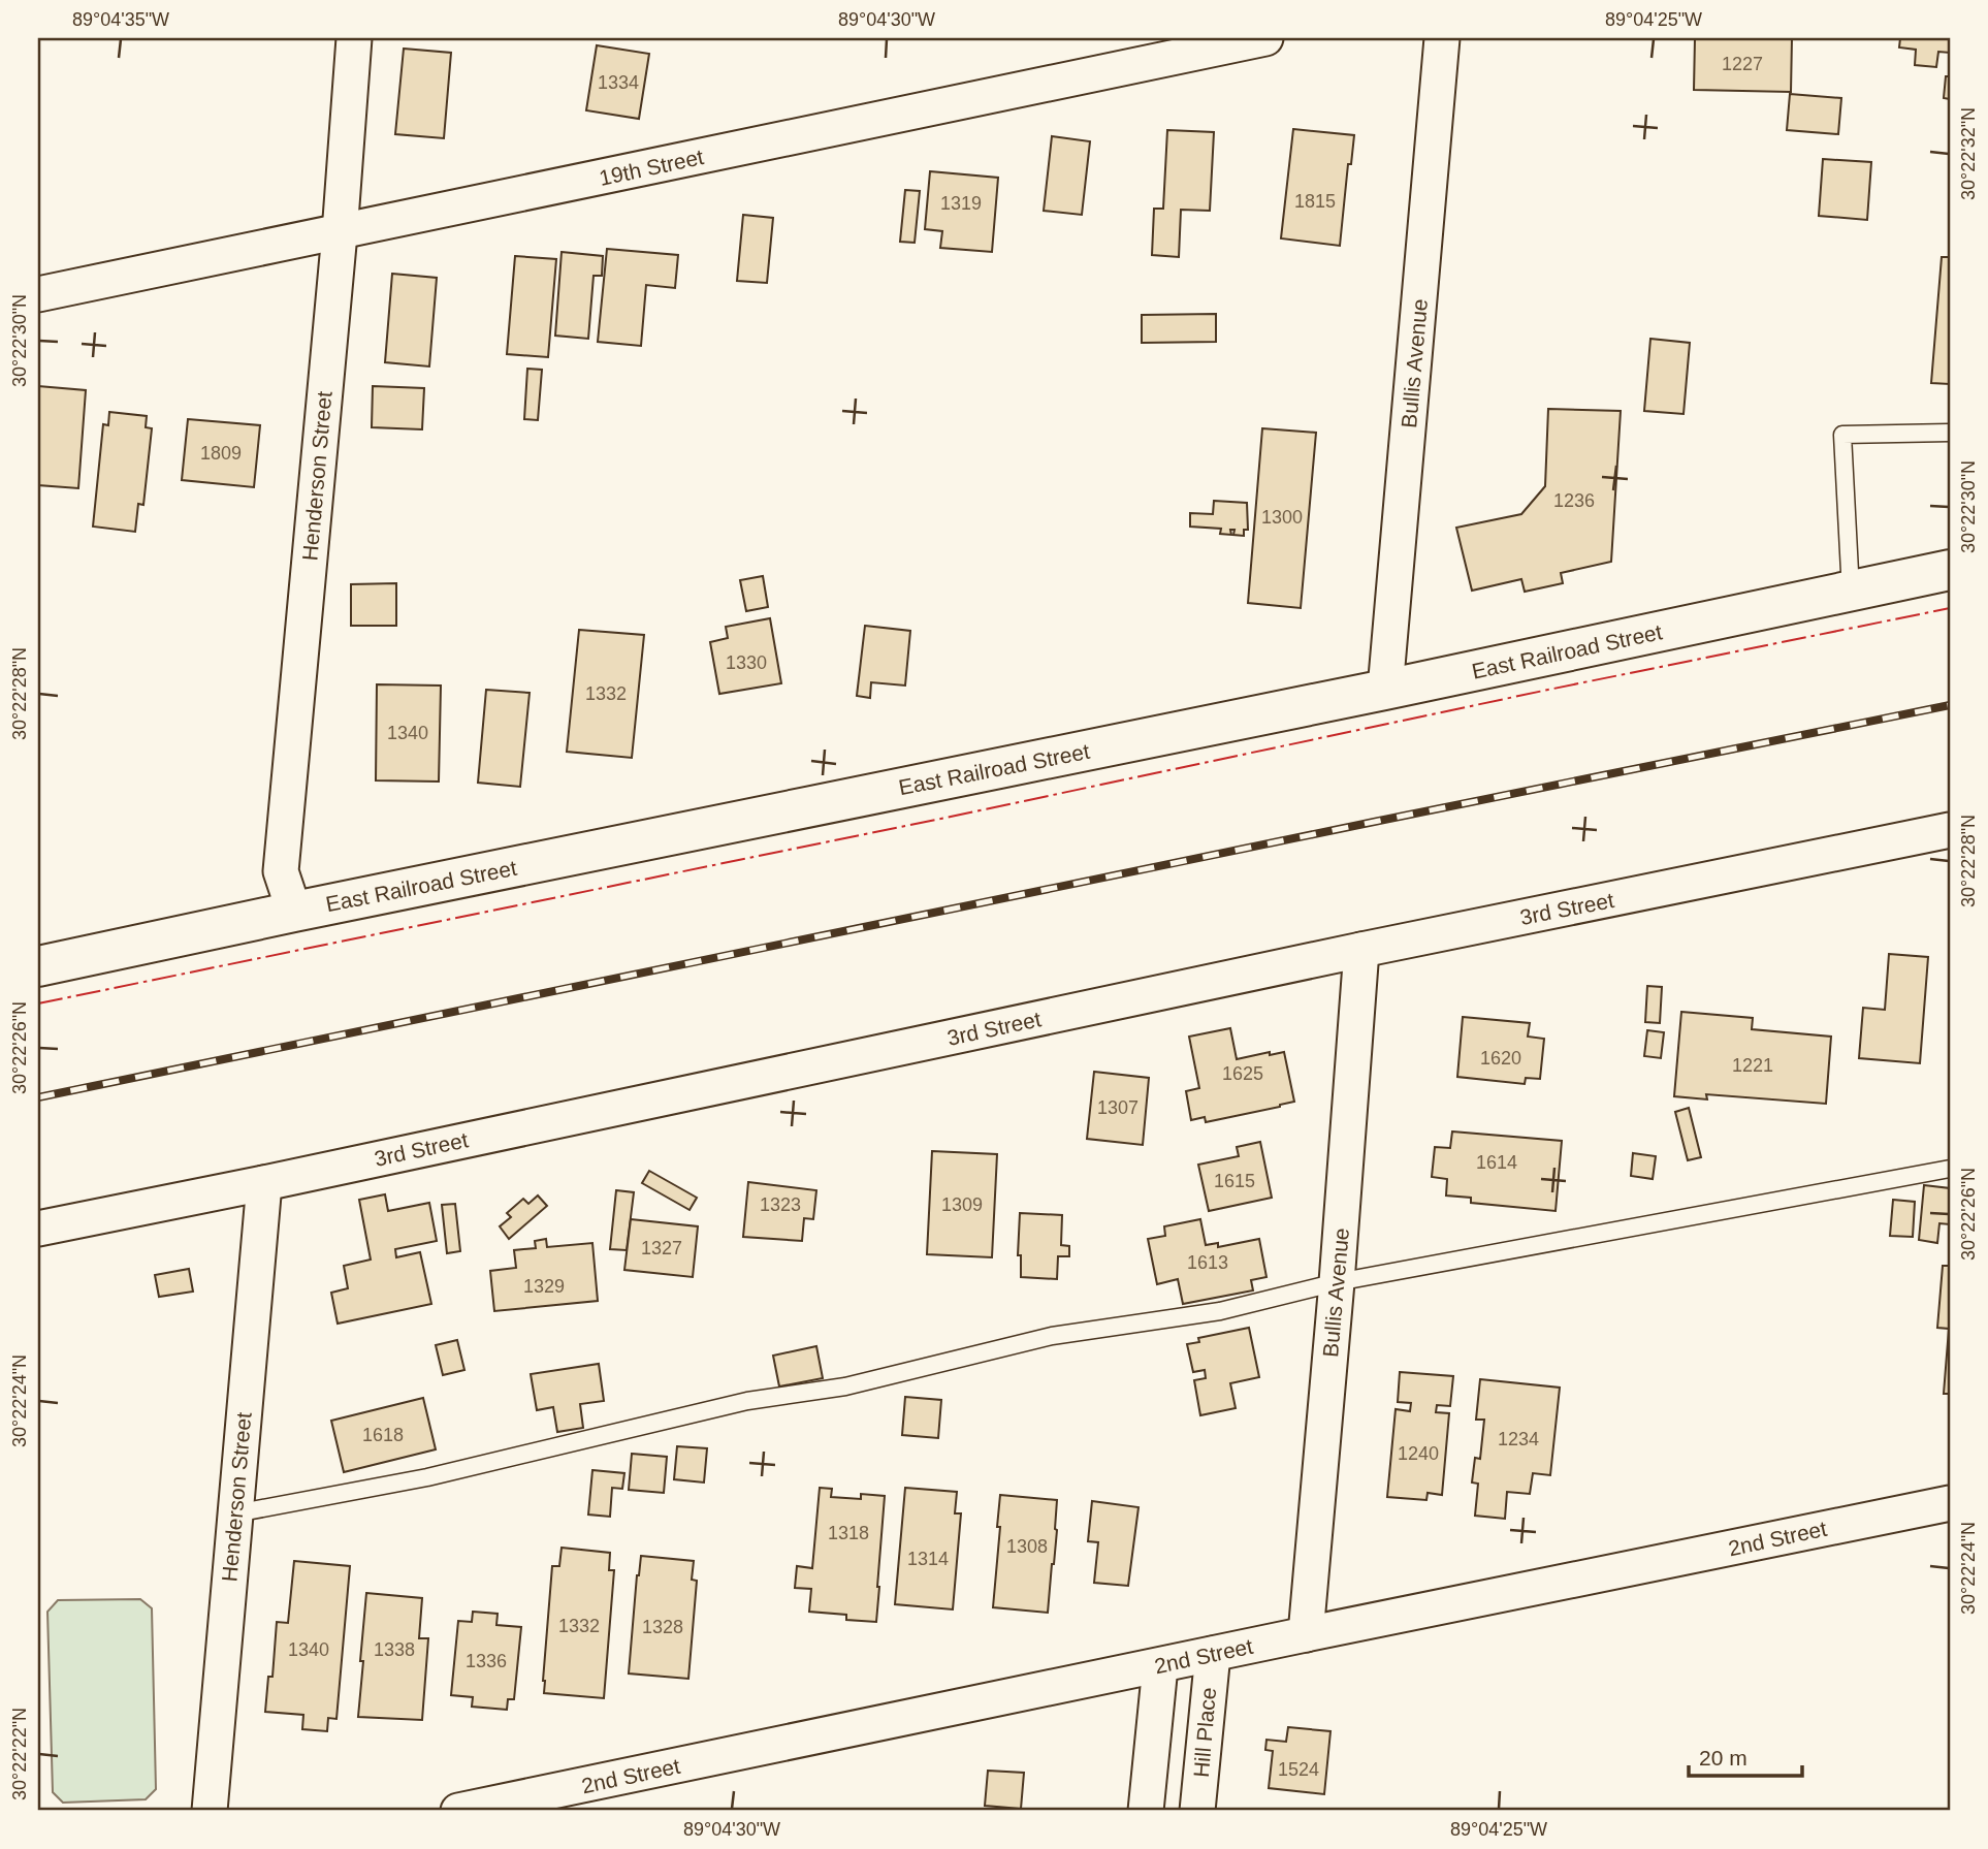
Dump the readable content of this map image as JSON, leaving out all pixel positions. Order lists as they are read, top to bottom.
{
  "streets": {
    "street": [
      "19th Street",
      "Bullis Avenue",
      "Henderson Street",
      "East Railroad Street",
      "3rd Street",
      "2nd Street",
      "Hill Place"
    ]
  },
  "crossings": [
    ["19th Street", "Henderson Street"],
    ["Bullis Avenue", "East Railroad Street"],
    ["Bullis Avenue", "3rd Street"],
    ["Bullis Avenue", "2nd Street"],
    ["Henderson Street", "East Railroad Street"],
    ["Henderson Street", "3rd Street"],
    ["2nd Street", "Hill Place"]
  ],
  "house_numbers": [
    "1227",
    "1334",
    "1815",
    "1319",
    "1809",
    "1236",
    "1300",
    "1330",
    "1332",
    "1340",
    "1620",
    "1221",
    "1625",
    "1307",
    "1614",
    "1615",
    "1323",
    "1309",
    "1327",
    "1613",
    "1329",
    "1618",
    "1234",
    "1240",
    "1318",
    "1308",
    "1314",
    "1332",
    "1328",
    "1340",
    "1338",
    "1336",
    "1524"
  ],
  "scale_bar": "20 m",
  "coordinates": [
    "89°04'35\"W",
    "89°04'30\"W",
    "89°04'25\"W",
    "30°22'32\"N",
    "30°22'30\"N",
    "30°22'28\"N",
    "30°22'26\"N",
    "30°22'24\"N",
    "30°22'22\"N"
  ]
}
